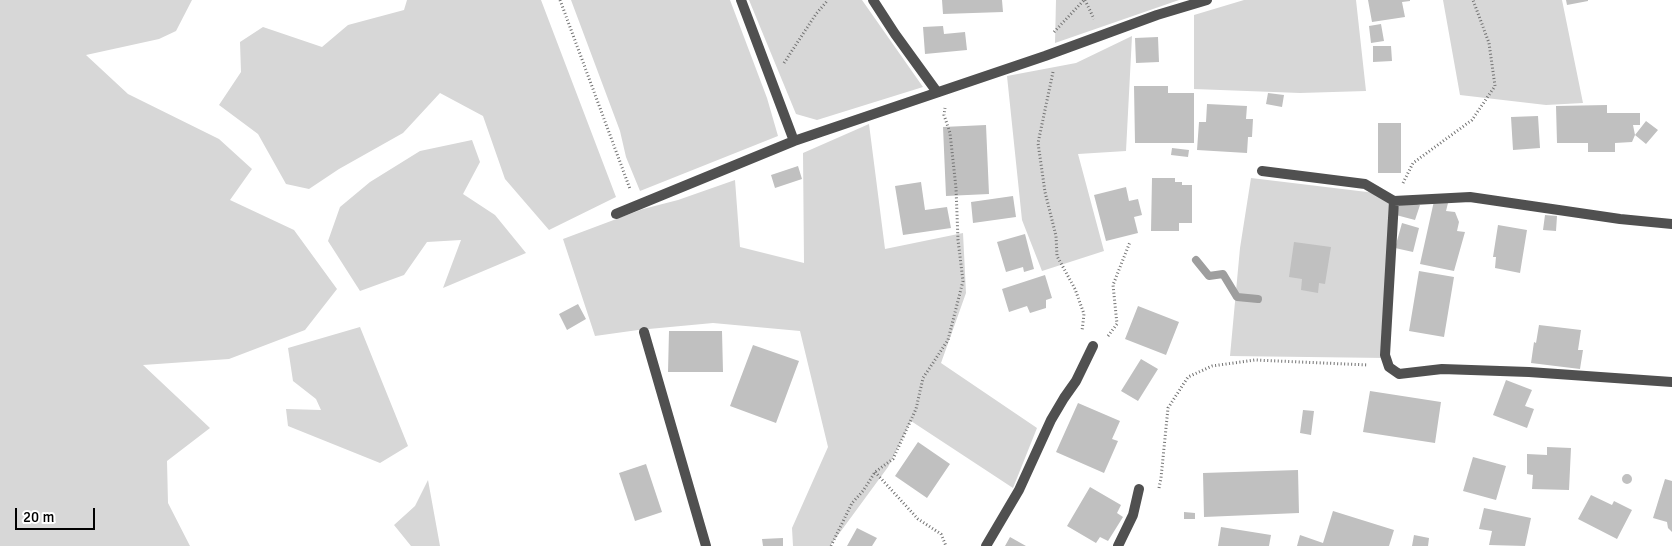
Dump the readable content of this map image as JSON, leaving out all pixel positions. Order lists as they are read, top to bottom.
{
  "scale_bar": "20 m"
}
